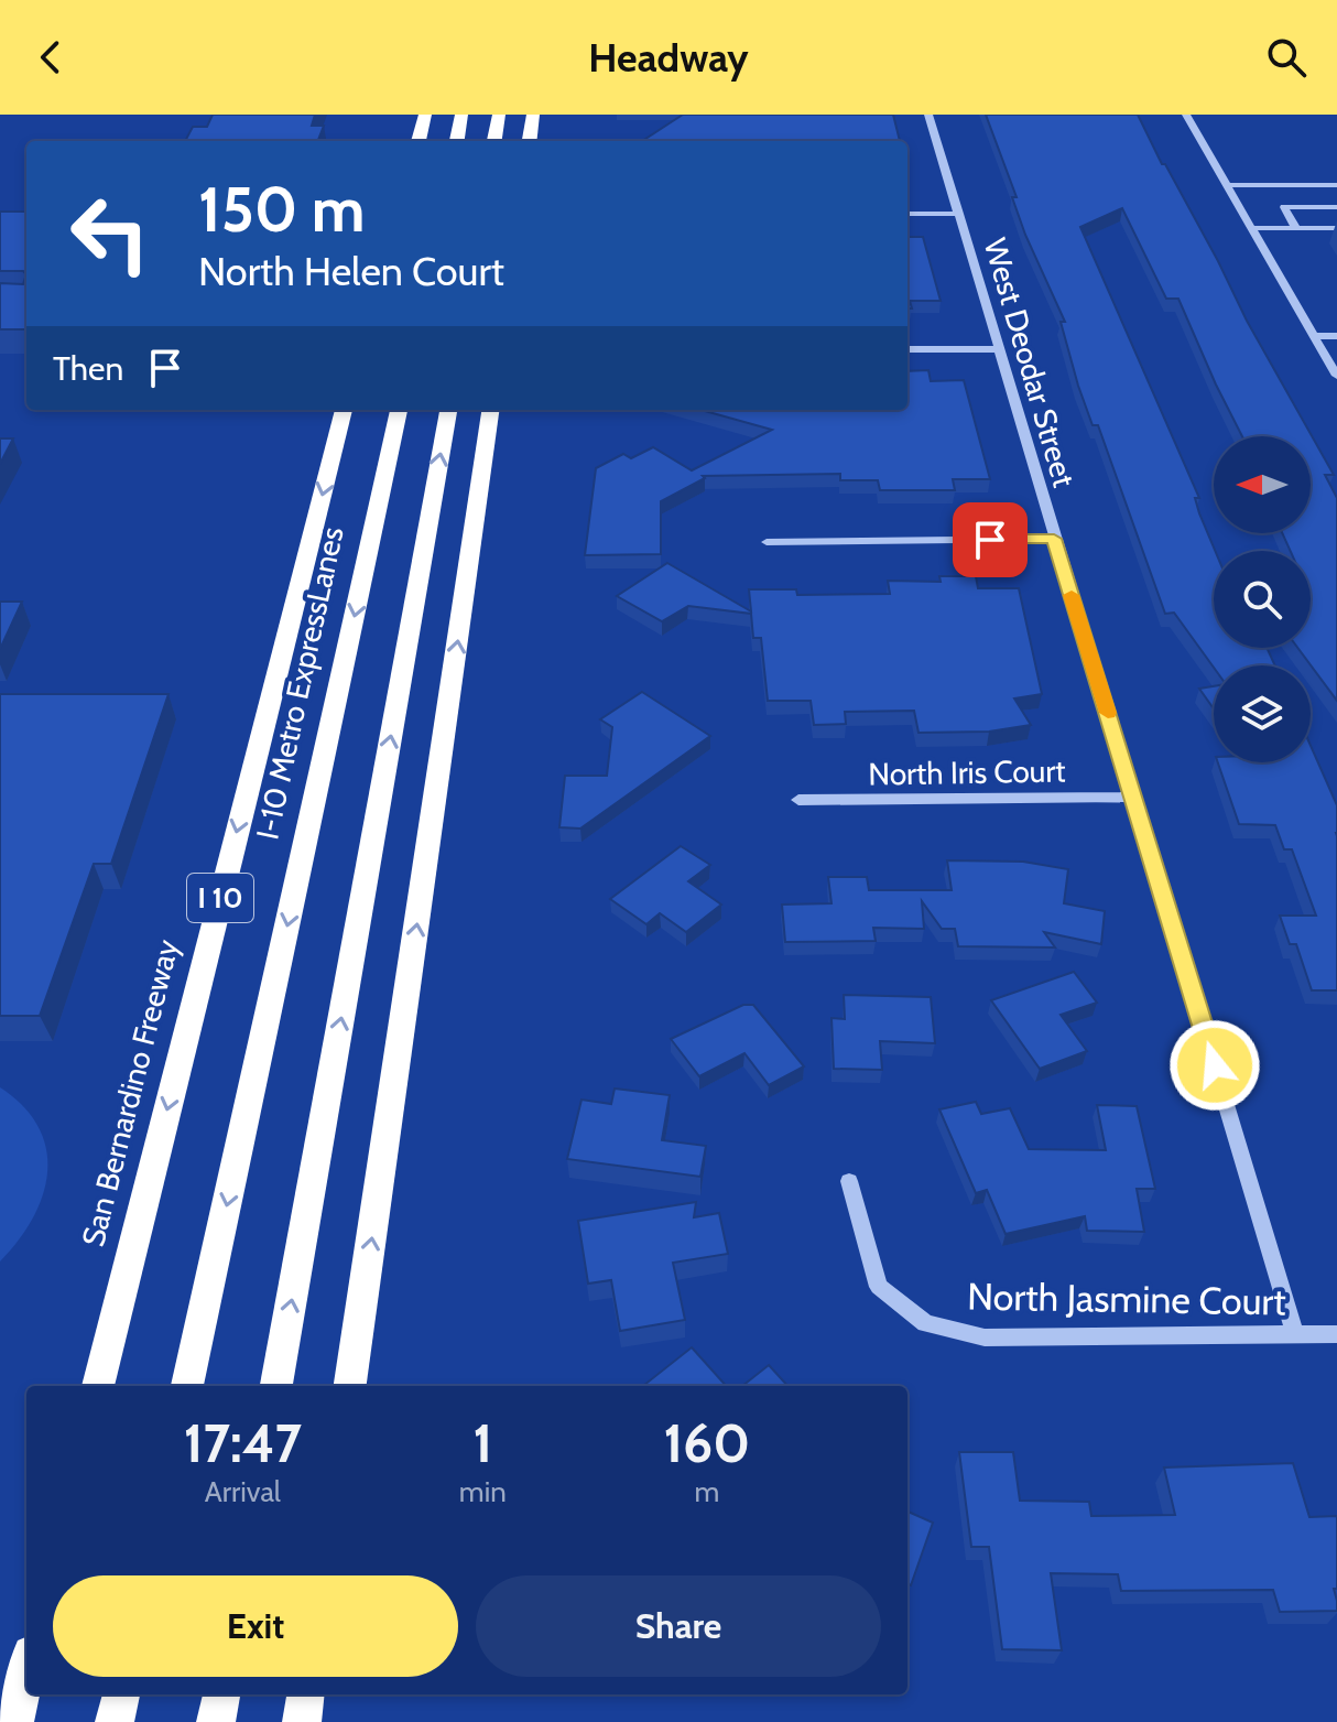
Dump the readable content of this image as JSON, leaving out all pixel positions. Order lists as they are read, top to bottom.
{
  "streets": {
    "highway": ["I-10 Metro ExpressLanes", "I 10", "San Bernardino Freeway"],
    "street": ["West Deodar Street", "North Iris Court", "North Jasmine Court"]
  },
  "crossings": [
    ["West Deodar Street", "North Iris Court"],
    ["West Deodar Street", "North Jasmine Court"]
  ],
  "north": "left",
  "page": {
    "header": "Headway",
    "turn": ["150 m", "North Helen Court"],
    "then": "Then",
    "eta": [
      "17:47",
      "Arrival",
      "1",
      "min",
      "160",
      "m"
    ],
    "buttons": ["Exit", "Share"]
  }
}
